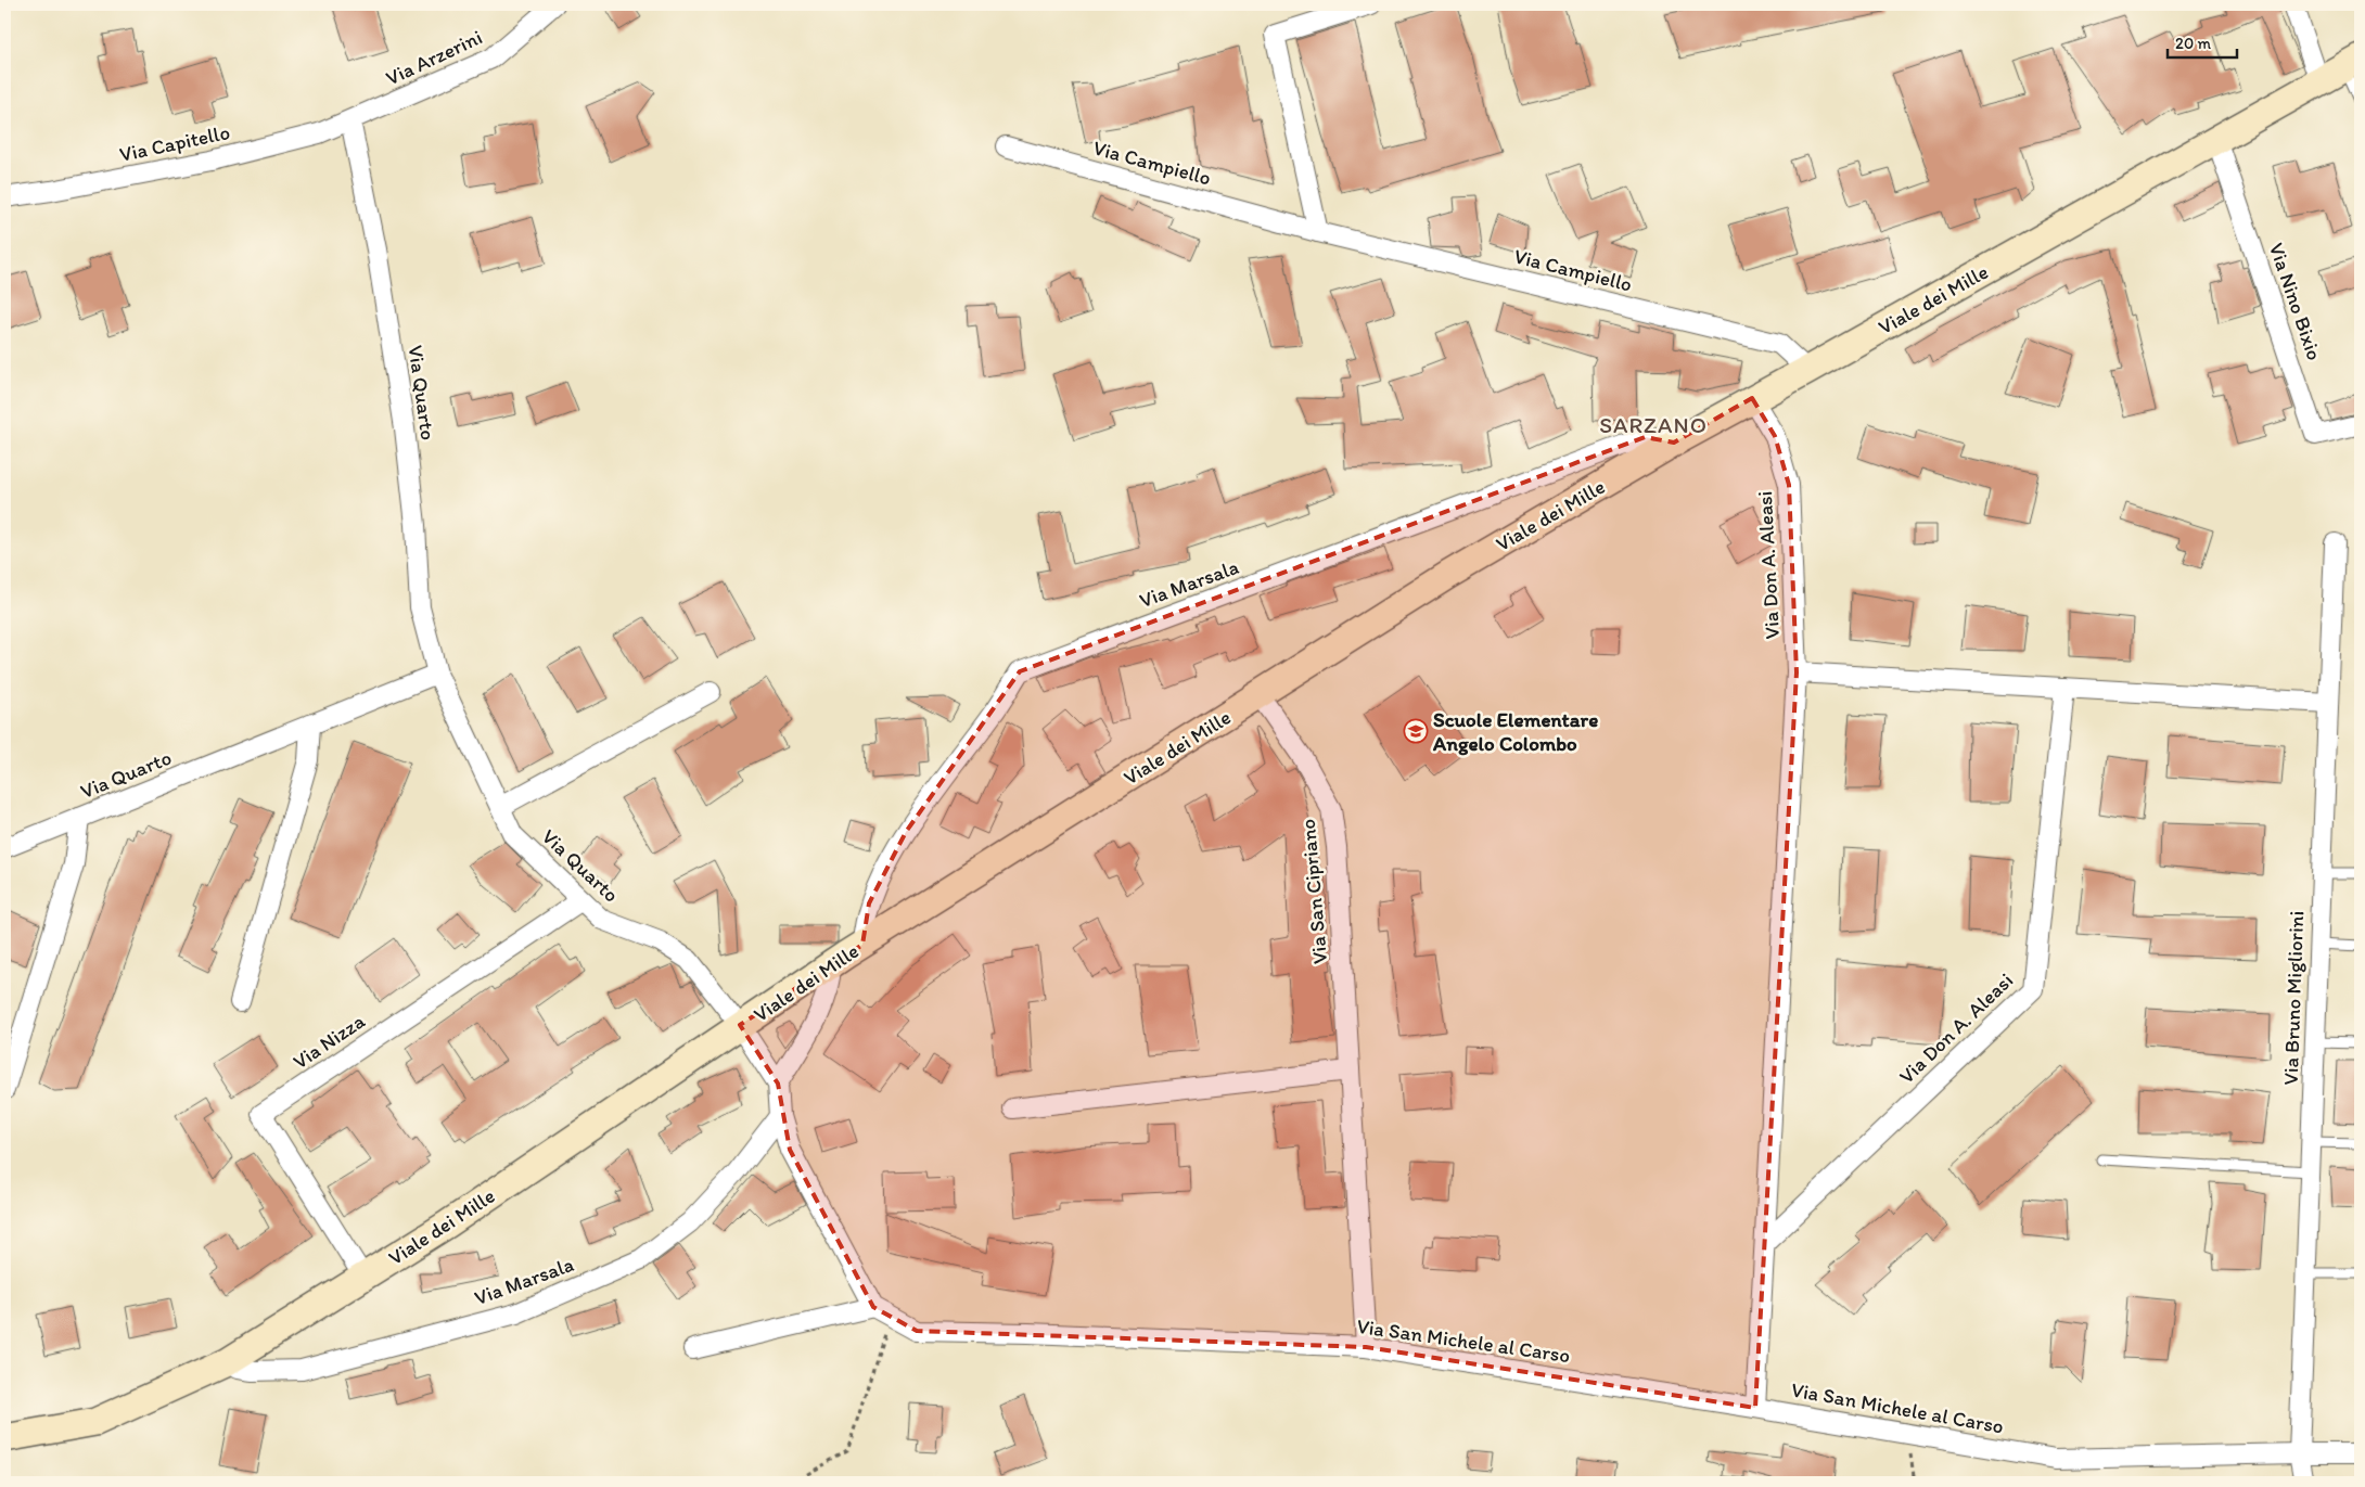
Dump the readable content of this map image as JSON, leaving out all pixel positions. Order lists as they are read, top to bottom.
{
  "streets": {
    "main road": ["Viale dei Mille"],
    "street": [
      "Via Arzerini",
      "Via Capitello",
      "Via Campiello",
      "Via Nino Bixio",
      "Via Quarto",
      "Via Don A. Aleasi",
      "Via Marsala",
      "Via San Cipriano",
      "Via Bruno Migliorini",
      "Via Nizza",
      "Via San Michele al Carso"
    ]
  },
  "crossings": [
    ["Via Arzerini", "Via Capitello"],
    ["Via Arzerini", "Via Quarto"],
    ["Via Capitello", "Via Quarto"],
    ["Via Campiello", "Viale dei Mille"],
    ["Viale dei Mille", "Via Nino Bixio"],
    ["Viale dei Mille", "Via Quarto"],
    ["Viale dei Mille", "Via Don A. Aleasi"],
    ["Viale dei Mille", "Via Marsala"],
    ["Viale dei Mille", "Via San Cipriano"],
    ["Viale dei Mille", "Via Nizza"],
    ["Via Quarto", "Via Nizza"],
    ["Via Don A. Aleasi", "Via San Michele al Carso"],
    ["Via San Cipriano", "Via San Michele al Carso"],
    ["Via Bruno Migliorini", "Via San Michele al Carso"]
  ],
  "districts": ["SARZANO"],
  "places": {
    "school or university": ["Scuole Elementare Angelo Colombo"]
  },
  "scale_bar": "20 m"
}
